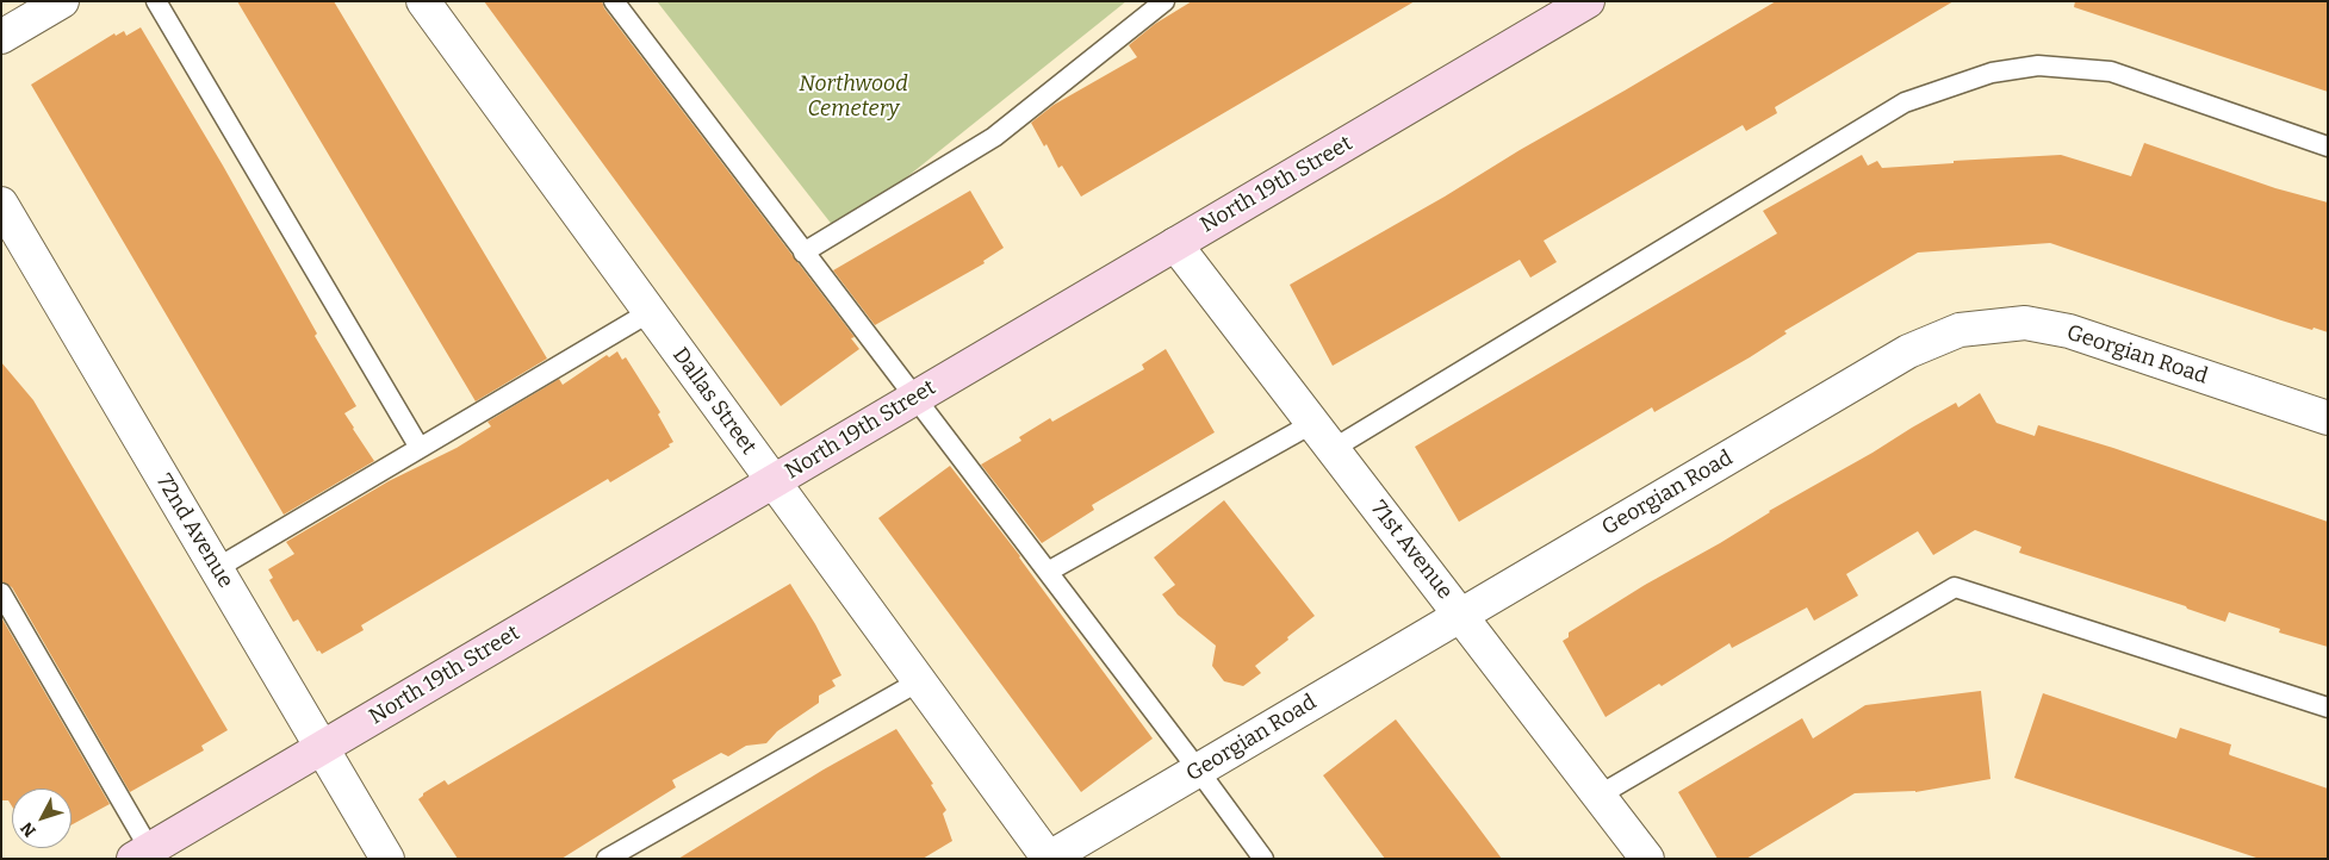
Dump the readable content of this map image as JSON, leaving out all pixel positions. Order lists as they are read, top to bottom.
{
  "streets": {
    "street": [
      "North 19th Street",
      "Georgian Road",
      "Dallas Street",
      "72nd Avenue",
      "71st Avenue"
    ]
  },
  "crossings": [
    ["North 19th Street", "Dallas Street"],
    ["North 19th Street", "72nd Avenue"],
    ["North 19th Street", "71st Avenue"],
    ["Georgian Road", "Dallas Street"],
    ["Georgian Road", "71st Avenue"]
  ],
  "parks": ["Northwood Cemetery"],
  "north": "bottom left"
}
